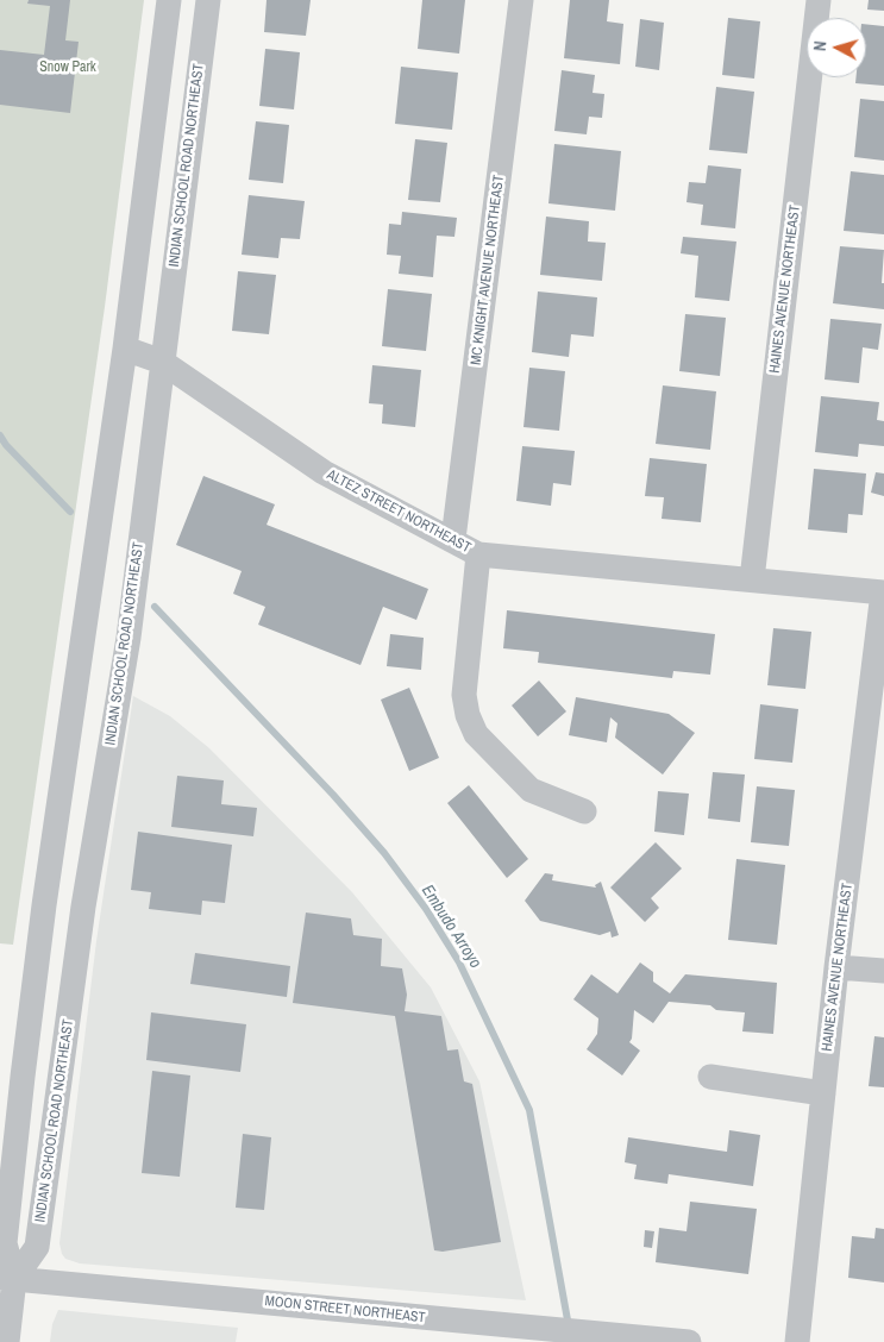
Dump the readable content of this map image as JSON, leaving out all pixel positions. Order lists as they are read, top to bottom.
{
  "streets": {
    "street": [
      "INDIAN SCHOOL ROAD NORTHEAST",
      "MC KNIGHT AVENUE NORTHEAST",
      "HAINES AVENUE NORTHEAST",
      "ALTEZ STREET NORTHEAST",
      "MOON STREET NORTHEAST"
    ]
  },
  "crossings": [
    ["INDIAN SCHOOL ROAD NORTHEAST", "ALTEZ STREET NORTHEAST"],
    ["INDIAN SCHOOL ROAD NORTHEAST", "MOON STREET NORTHEAST"],
    ["MC KNIGHT AVENUE NORTHEAST", "ALTEZ STREET NORTHEAST"],
    ["HAINES AVENUE NORTHEAST", "ALTEZ STREET NORTHEAST"]
  ],
  "water": ["Embudo Arroyo"],
  "parks": ["Snow Park"],
  "north": "left"
}
